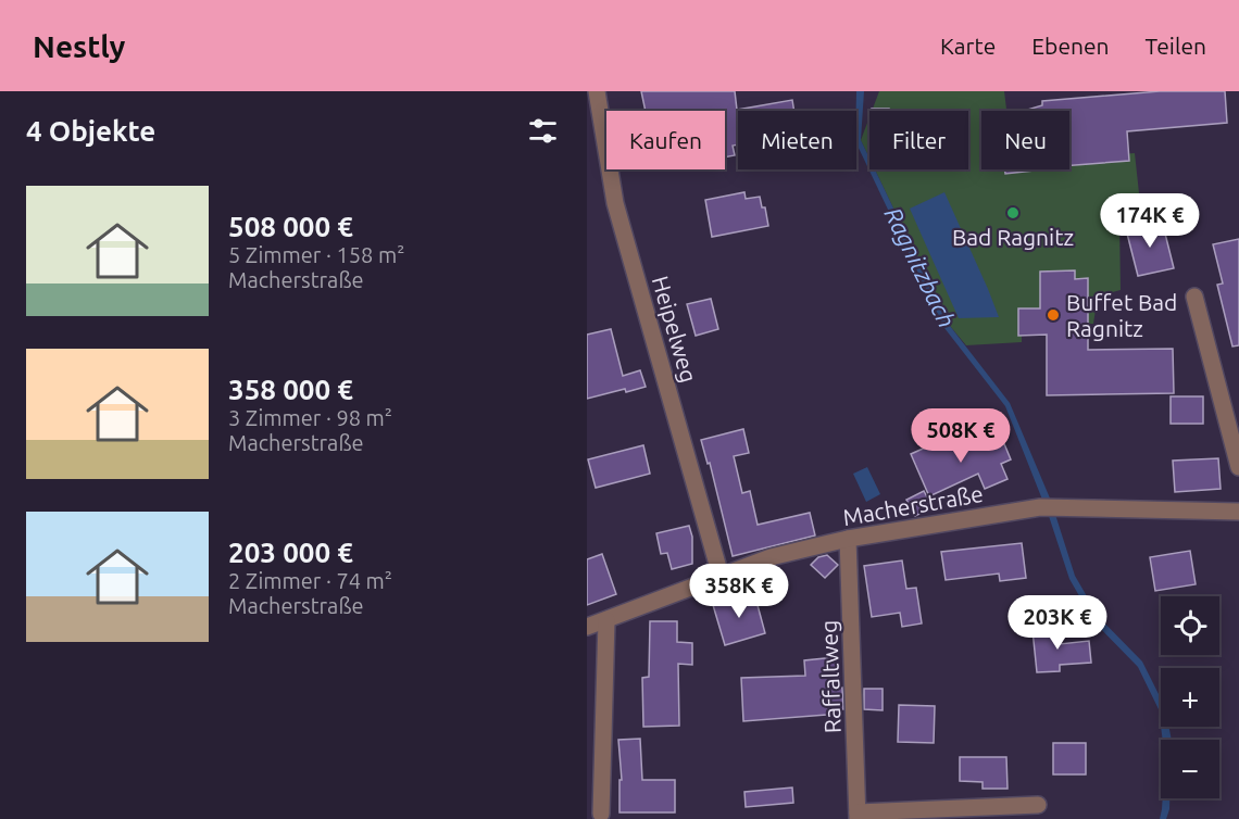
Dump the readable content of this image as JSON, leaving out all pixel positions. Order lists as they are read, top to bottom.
{
  "streets": {
    "street": ["Heipelweg", "Macherstraße", "Raffaltweg"]
  },
  "crossings": [
    ["Heipelweg", "Macherstraße"],
    ["Macherstraße", "Raffaltweg"]
  ],
  "water": ["Ragnitzbach"],
  "places": ["Bad Ragnitz", "Buffet Bad Ragnitz"],
  "page": {
    "header": "Nestly",
    "nav": ["Karte", "Ebenen", "Teilen"],
    "heading": "4 Objekte",
    "chip": [
      "Kaufen",
      "Mieten",
      "Filter",
      "Neu"
    ],
    "list": [
      {
        "name": "508 000 €",
        "note": "5 Zimmer · 158 m² · Macherstraße"
      },
      {
        "name": "358 000 €",
        "note": "3 Zimmer · 98 m² · Macherstraße"
      },
      {
        "name": "203 000 €",
        "note": "2 Zimmer · 74 m² · Macherstraße"
      }
    ],
    "price": [
      "174K €",
      "508K €",
      "358K €",
      "203K €"
    ],
    "map_buttons": ["+", "−"]
  }
}
